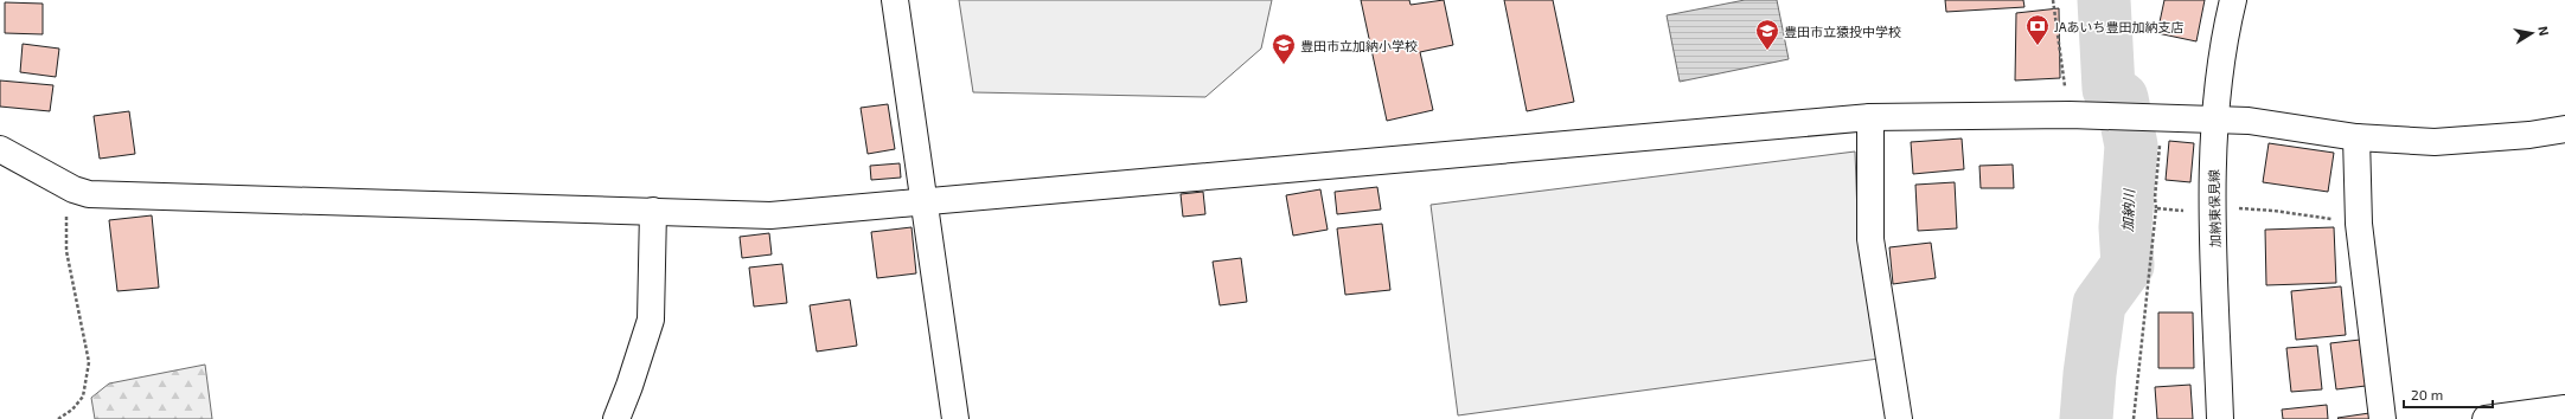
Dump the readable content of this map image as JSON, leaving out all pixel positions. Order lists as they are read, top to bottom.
{
  "streets": {
    "street": ["加納東保見線"]
  },
  "water": ["加納川"],
  "places": {
    "bank": ["JAあいち豊田加納支店"],
    "school or university": ["豊田市立猿投中学校", "豊田市立加納小学校"]
  },
  "scale_bar": "20 m",
  "north": "right"
}
